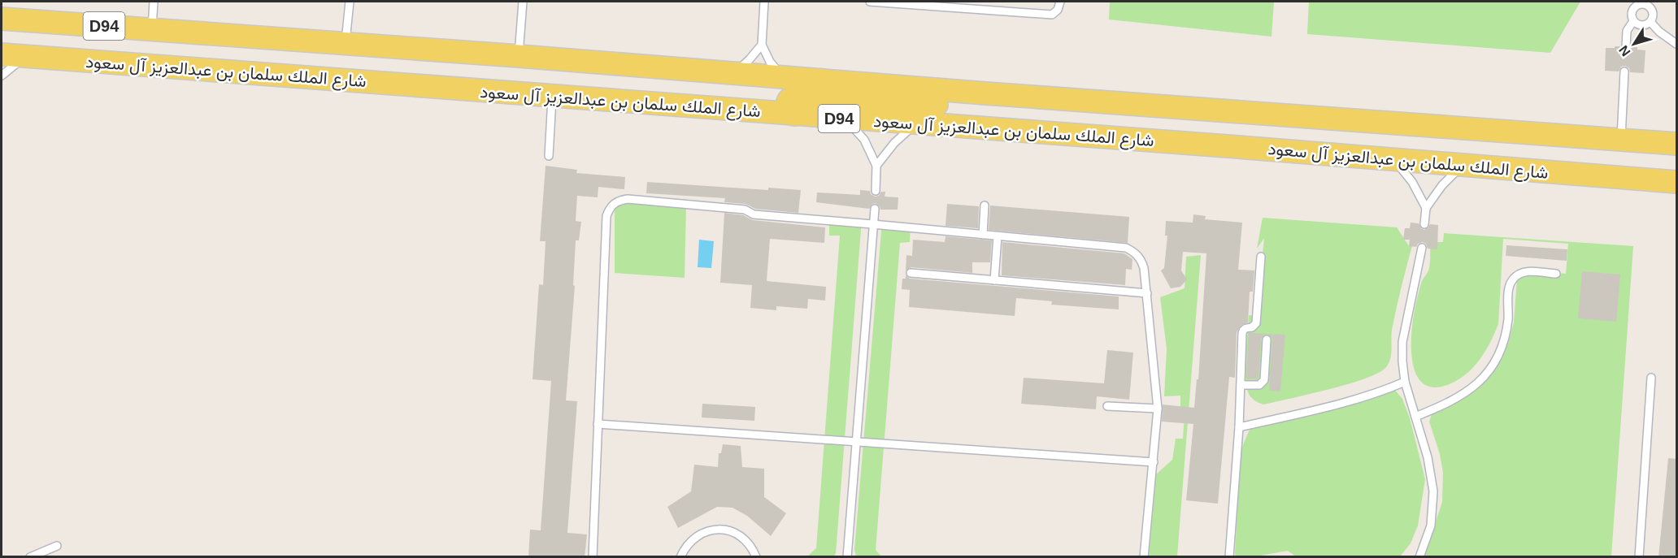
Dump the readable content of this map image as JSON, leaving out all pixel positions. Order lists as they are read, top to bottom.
{
  "streets": {
    "main road": ["D94", "شارع الملك سلمان بن عبدالعزيز آل سعود"]
  },
  "north": "bottom left"
}
